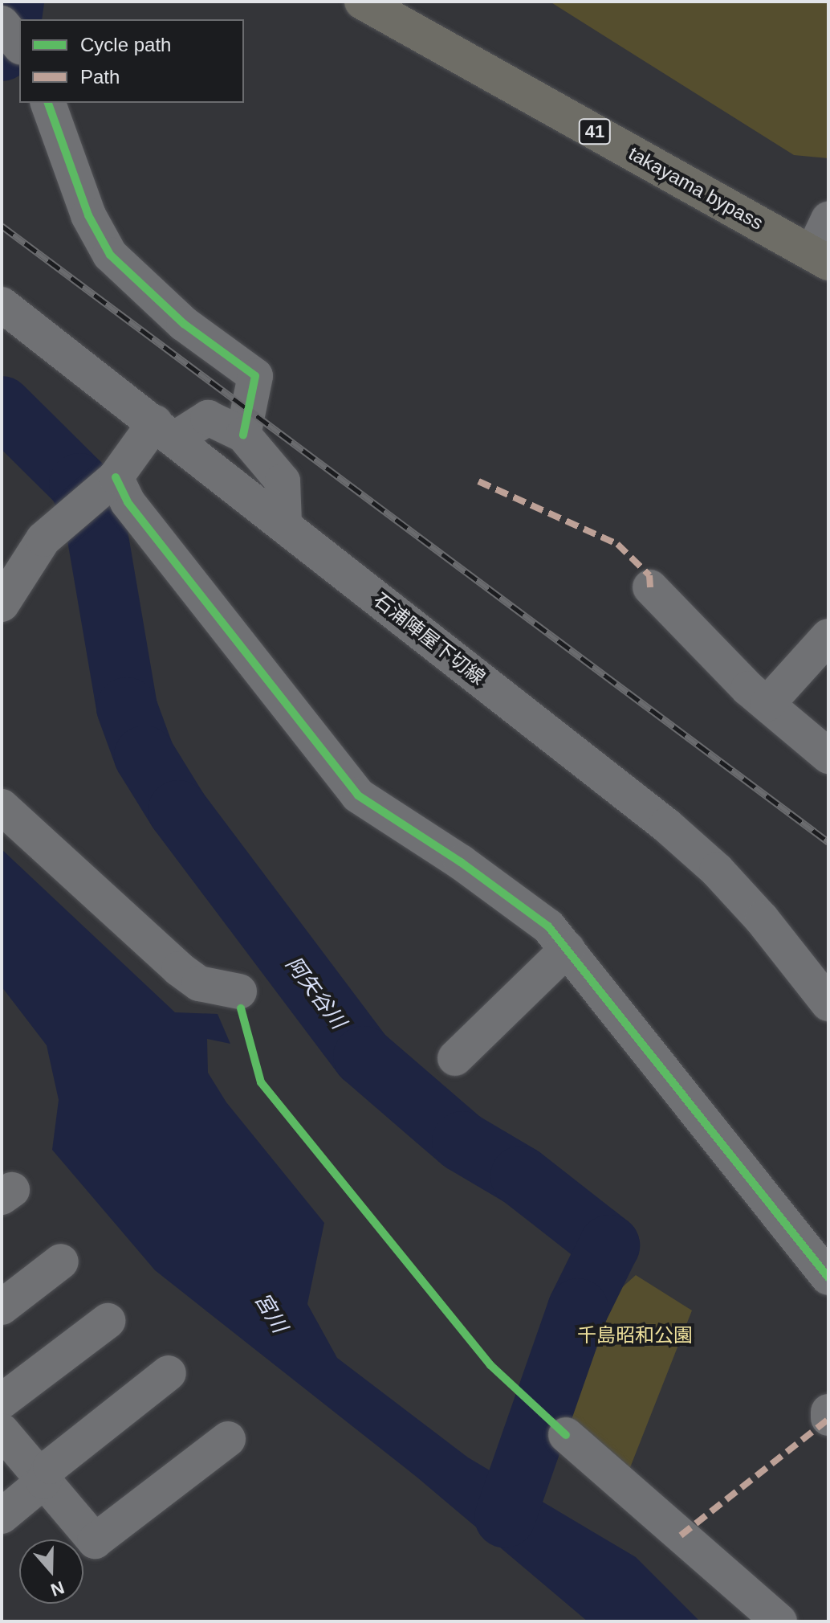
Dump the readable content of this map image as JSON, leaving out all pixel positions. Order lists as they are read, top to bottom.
{
  "streets": {
    "highway": ["41", "takayama bypass"],
    "street": ["石浦陣屋下切線"]
  },
  "water": ["阿矢谷川", "宮川"],
  "parks": ["千島昭和公園"],
  "legend": ["Cycle path", "Path"],
  "north": "bottom"
}
